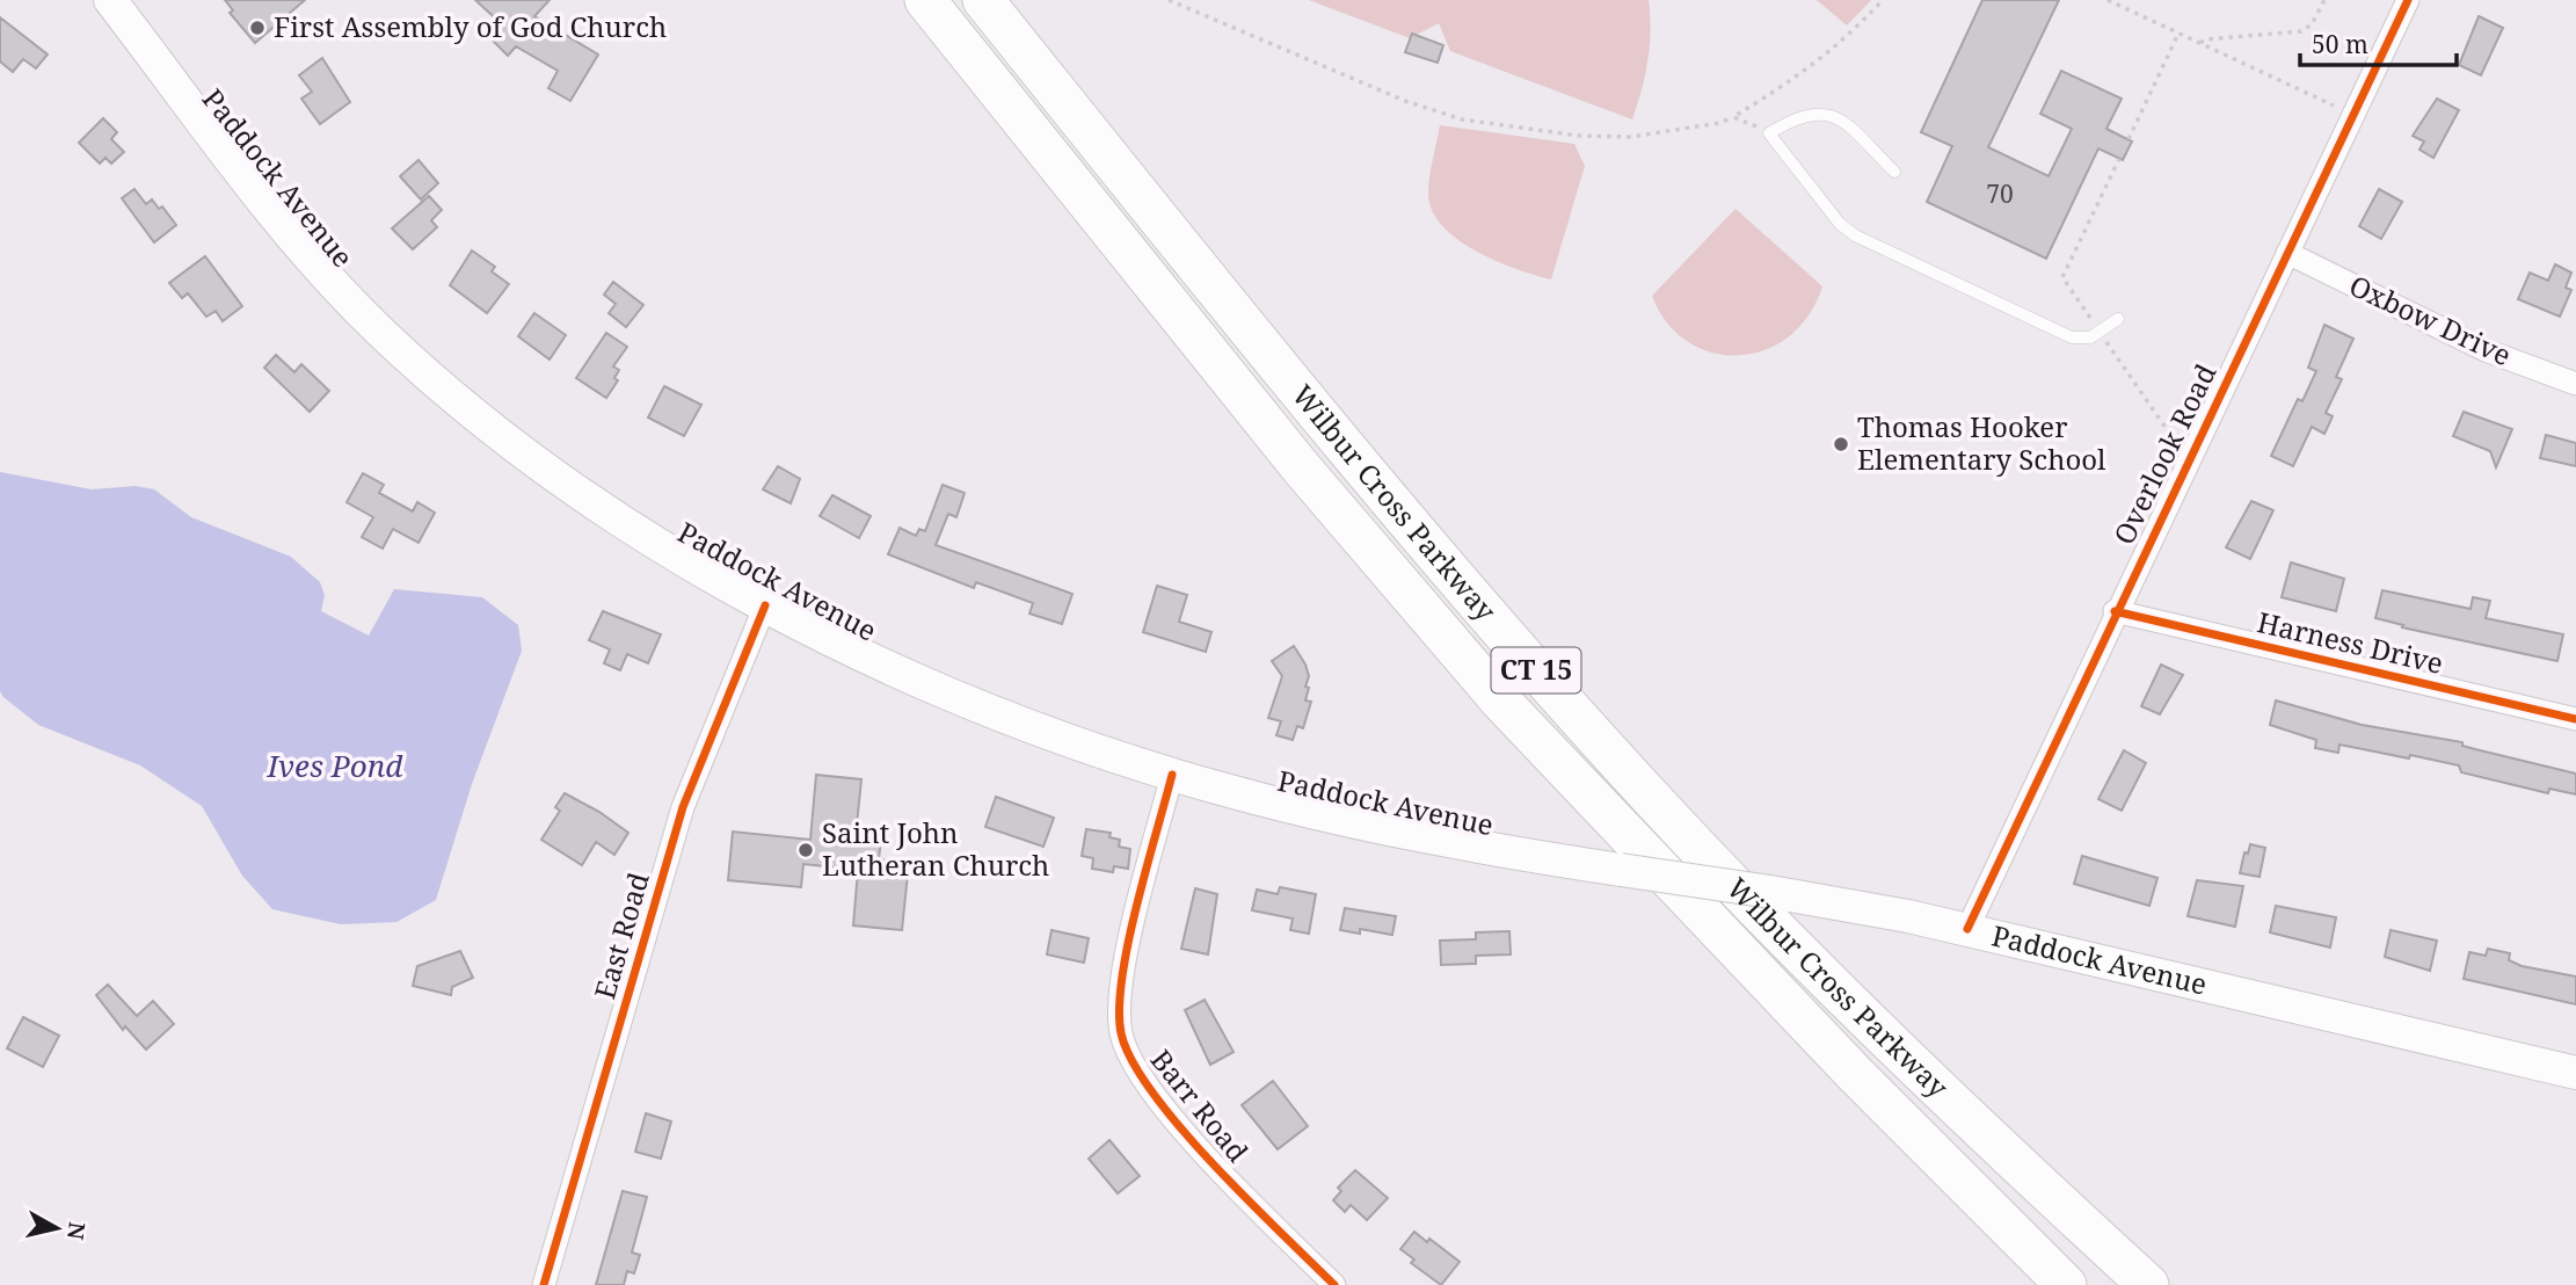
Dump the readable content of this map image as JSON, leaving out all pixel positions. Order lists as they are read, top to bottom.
{
  "streets": {
    "highway": ["Wilbur Cross Parkway", "CT 15"],
    "main road": ["Paddock Avenue"],
    "street": [
      "Oxbow Drive",
      "Overlook Road",
      "Harness Drive",
      "East Road",
      "Barr Road"
    ]
  },
  "crossings": [
    ["Paddock Avenue", "Overlook Road"],
    ["Paddock Avenue", "East Road"],
    ["Paddock Avenue", "Barr Road"],
    ["Oxbow Drive", "Overlook Road"],
    ["Overlook Road", "Harness Drive"]
  ],
  "water": ["Ives Pond"],
  "places": ["First Assembly of God Church", "Thomas Hooker Elementary School", "Saint John Lutheran Church"],
  "house_numbers": ["70"],
  "scale_bar": "50 m",
  "north": "right"
}
